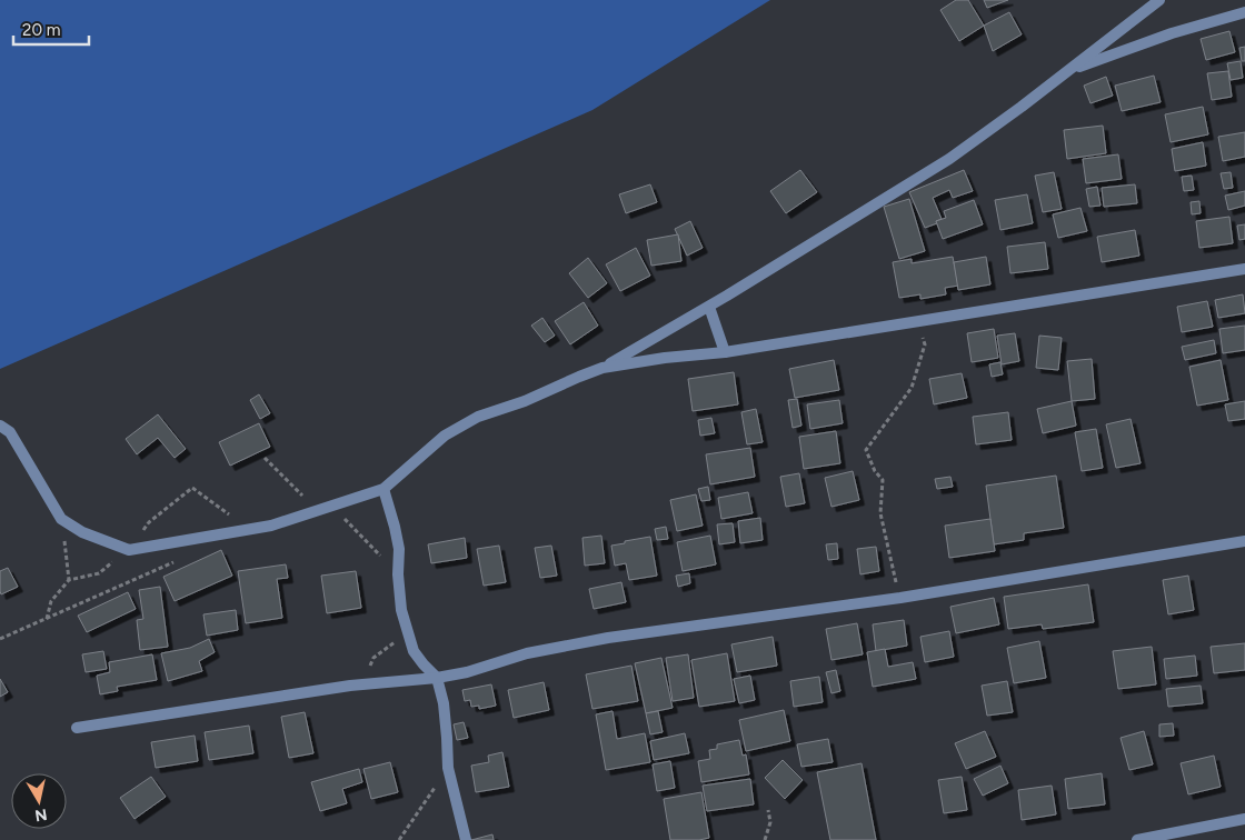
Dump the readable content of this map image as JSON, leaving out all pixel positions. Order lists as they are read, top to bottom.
{
  "scale_bar": "20 m",
  "north": "bottom"
}
